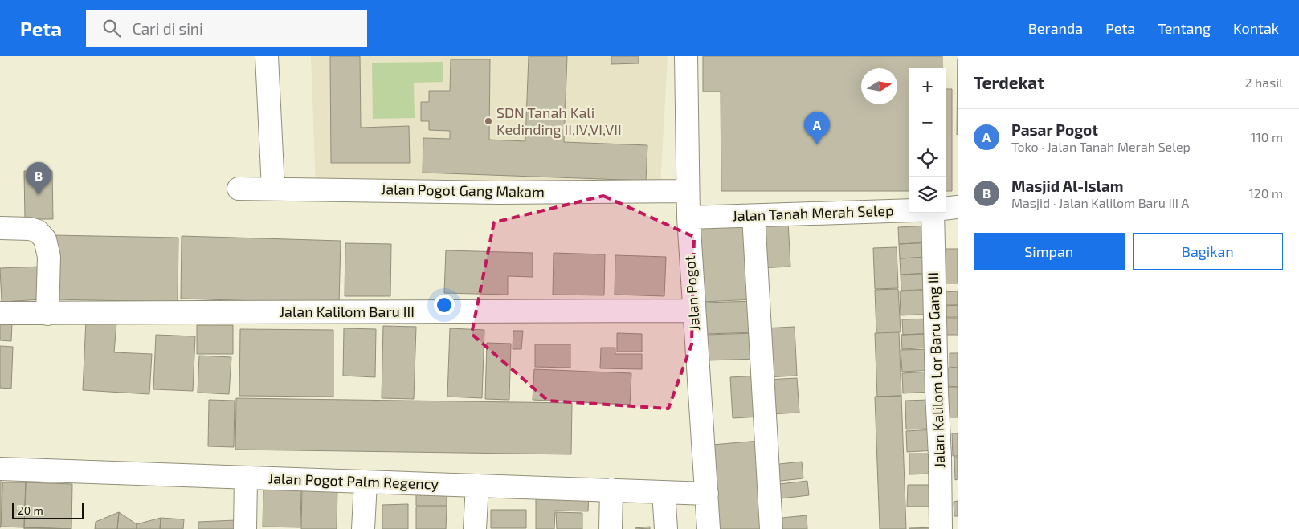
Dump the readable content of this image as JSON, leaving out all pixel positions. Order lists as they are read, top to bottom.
{
  "streets": {
    "street": [
      "Jalan Pogot Gang Makam",
      "Jalan Tanah Merah Selep",
      "Jalan Pogot",
      "Jalan Kalilom Baru III",
      "Jalan Kalilom Lor Baru Gang III",
      "Jalan Pogot Palm Regency"
    ]
  },
  "crossings": [
    ["Jalan Pogot Gang Makam", "Jalan Pogot"],
    ["Jalan Tanah Merah Selep", "Jalan Pogot"],
    ["Jalan Pogot", "Jalan Kalilom Baru III"],
    ["Jalan Pogot", "Jalan Pogot Palm Regency"]
  ],
  "places": ["SDN Tanah Kali Kedinding II,IV,VI,VII"],
  "scale_bar": "20 m",
  "north": "right",
  "page": {
    "header": "Peta",
    "search": "Cari di sini",
    "nav": [
      "Beranda",
      "Peta",
      "Tentang",
      "Kontak"
    ],
    "heading": ["Terdekat", "2 hasil"],
    "map_buttons": ["+", "−"],
    "list": [
      {
        "mark": "A",
        "name": "Pasar Pogot",
        "note": "Toko · Jalan Tanah Merah Selep",
        "value": "110 m"
      },
      {
        "mark": "B",
        "name": "Masjid Al-Islam",
        "note": "Masjid · Jalan Kalilom Baru III A",
        "value": "120 m"
      }
    ],
    "pins": ["A", "B"],
    "buttons": ["Simpan", "Bagikan"],
    "scale": "20 m"
  }
}
